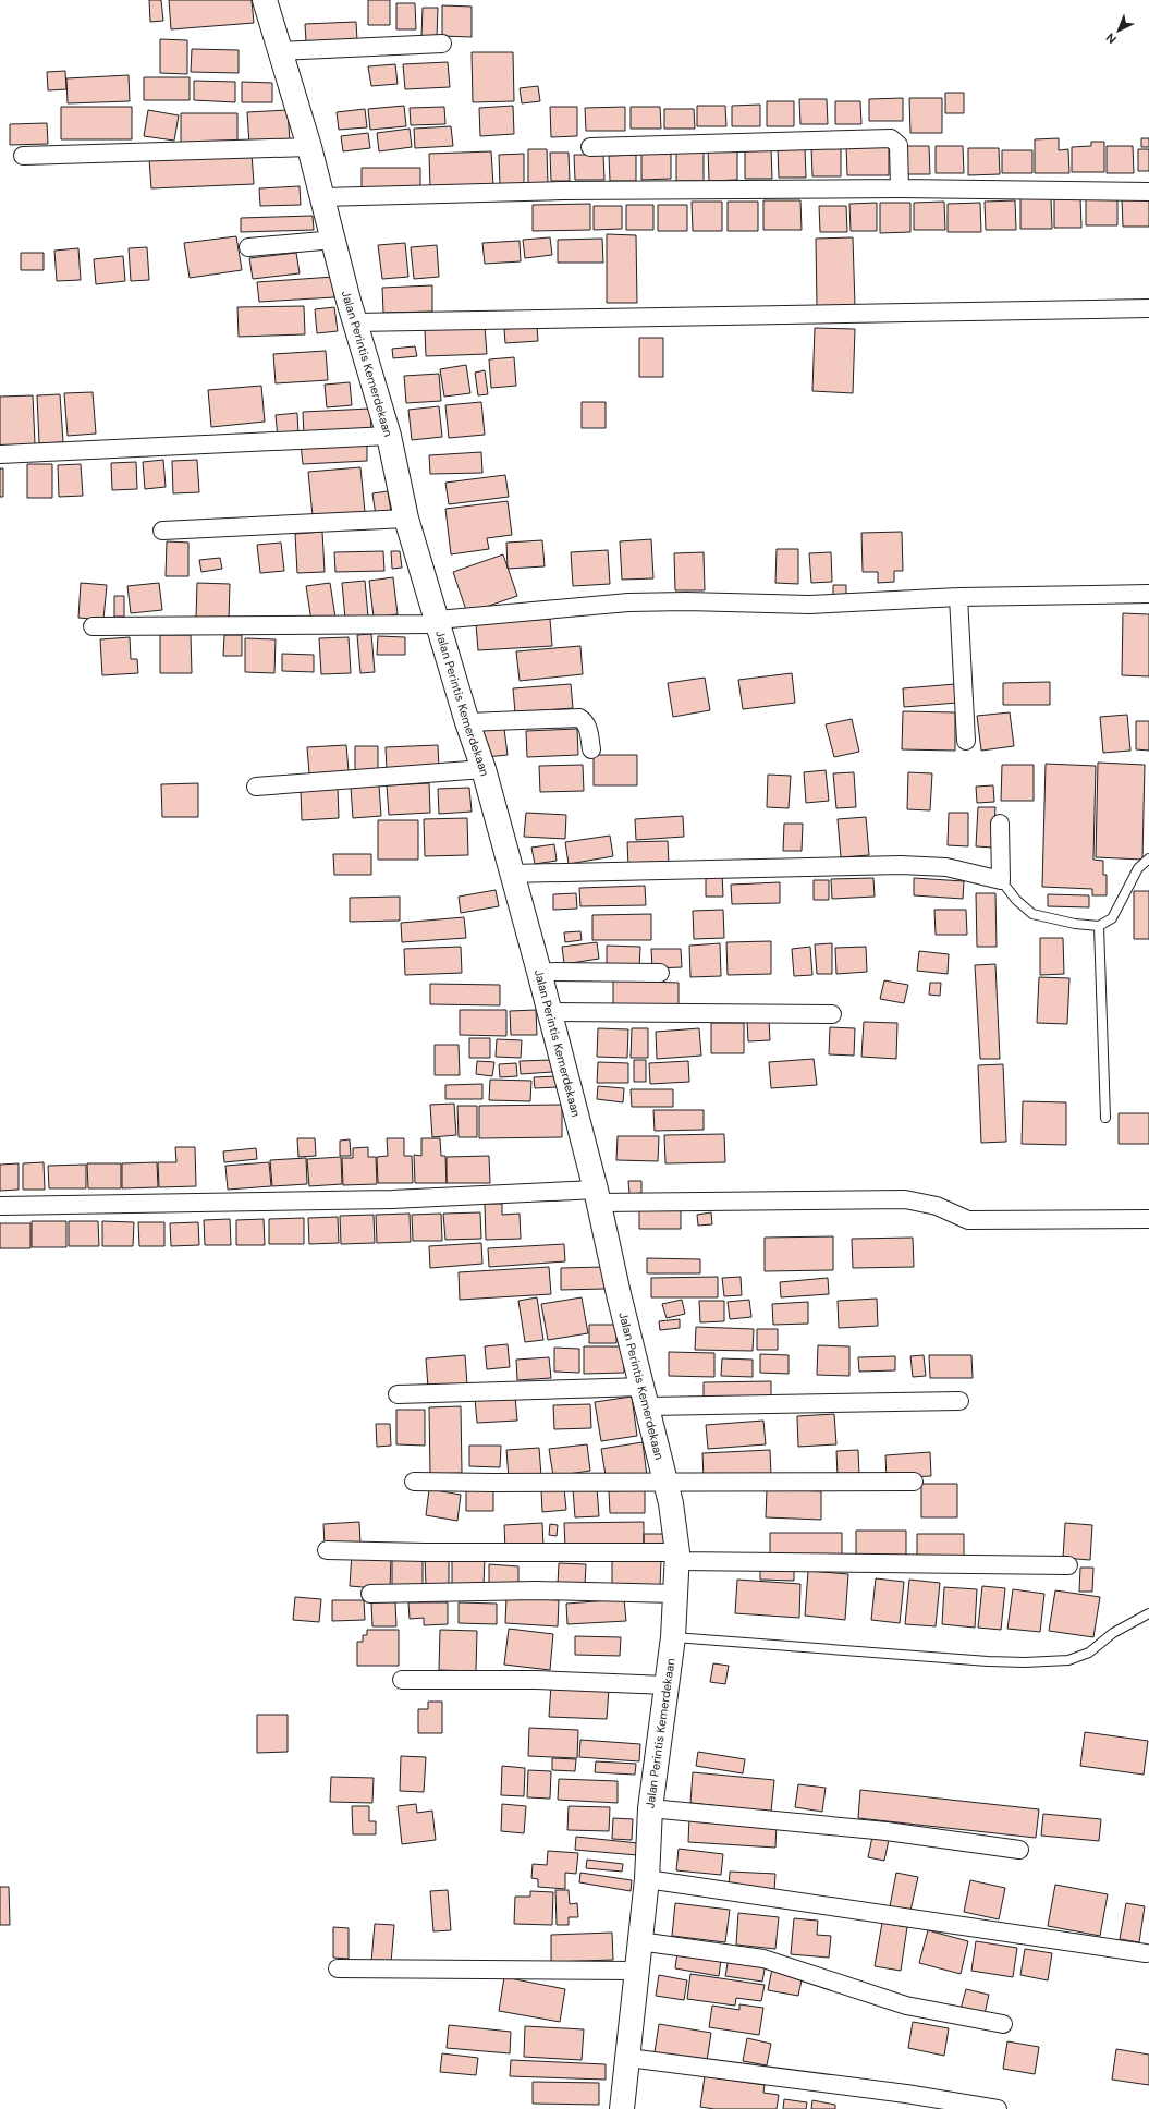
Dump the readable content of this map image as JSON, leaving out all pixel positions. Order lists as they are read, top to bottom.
{
  "streets": {
    "street": ["Jalan Perintis Kemerdekaan"]
  },
  "north": "bottom left"
}
